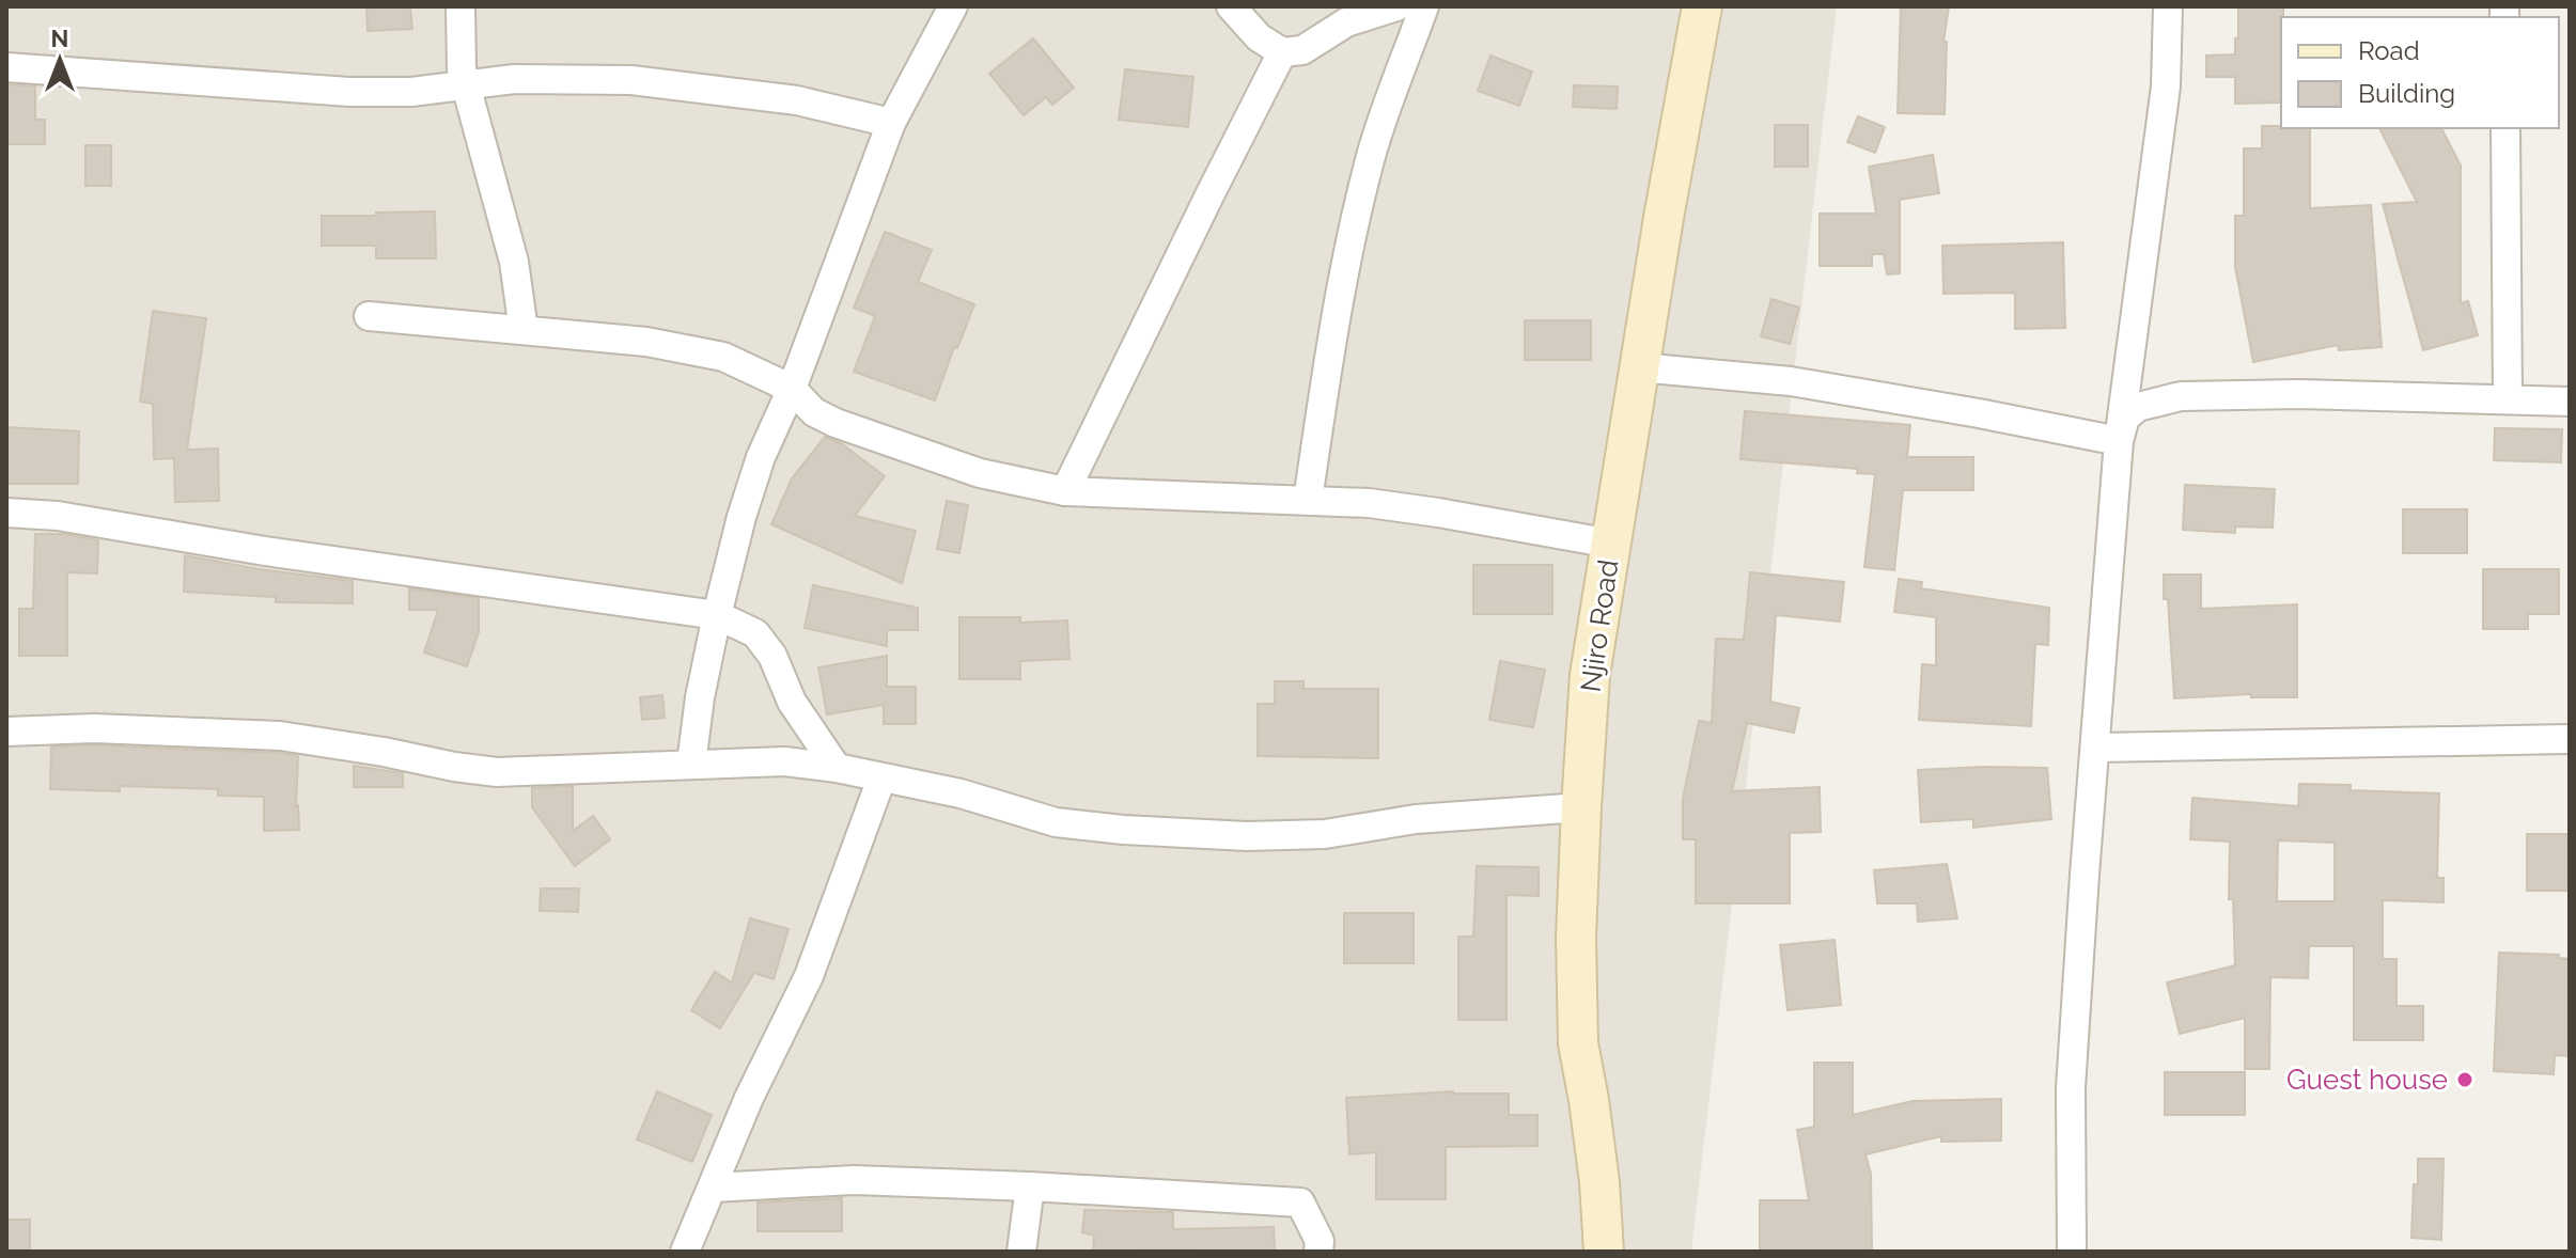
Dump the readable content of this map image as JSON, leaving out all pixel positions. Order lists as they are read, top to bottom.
{
  "streets": {
    "street": ["Njiro Road"]
  },
  "places": ["Guest house"],
  "legend": ["Road", "Building"],
  "north": "top"
}
